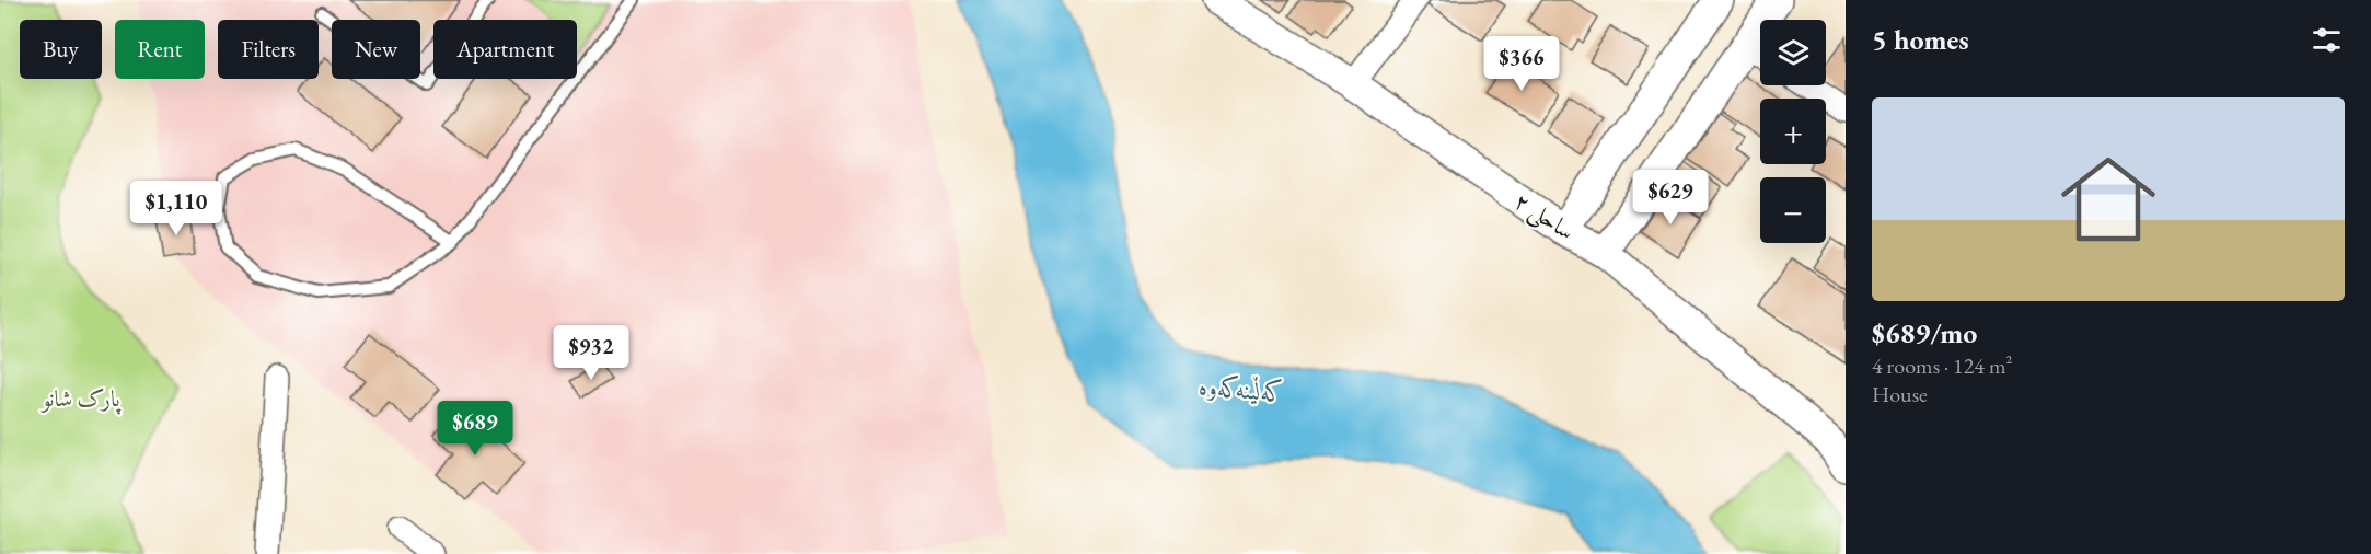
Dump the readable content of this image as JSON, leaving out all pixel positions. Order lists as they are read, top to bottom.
{
  "streets": {
    "street": ["ساحلی ۲"]
  },
  "water": ["کەڵینەکەوە"],
  "parks": ["پارک شانو"],
  "page": {
    "heading": "5 homes",
    "map_buttons": ["+", "−"],
    "chip": [
      "Buy",
      "Rent",
      "Filters",
      "New",
      "Apartment"
    ],
    "price": [
      "$366",
      "$629",
      "$1,110",
      "$932",
      "$689"
    ],
    "list": [
      {
        "name": "$689/mo",
        "note": "4 rooms · 124 m² · House"
      }
    ]
  }
}
